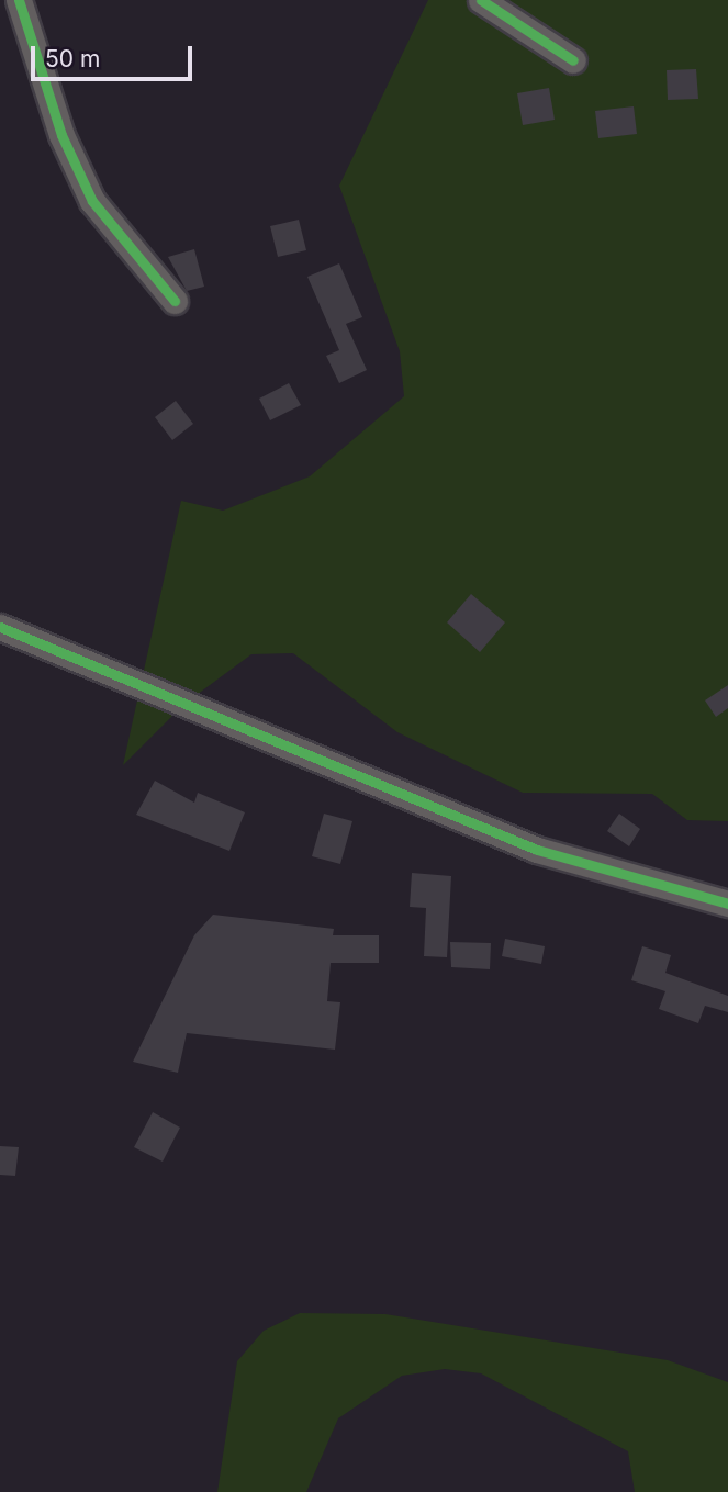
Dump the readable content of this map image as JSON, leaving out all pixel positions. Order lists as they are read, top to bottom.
{
  "scale_bar": "50 m"
}
